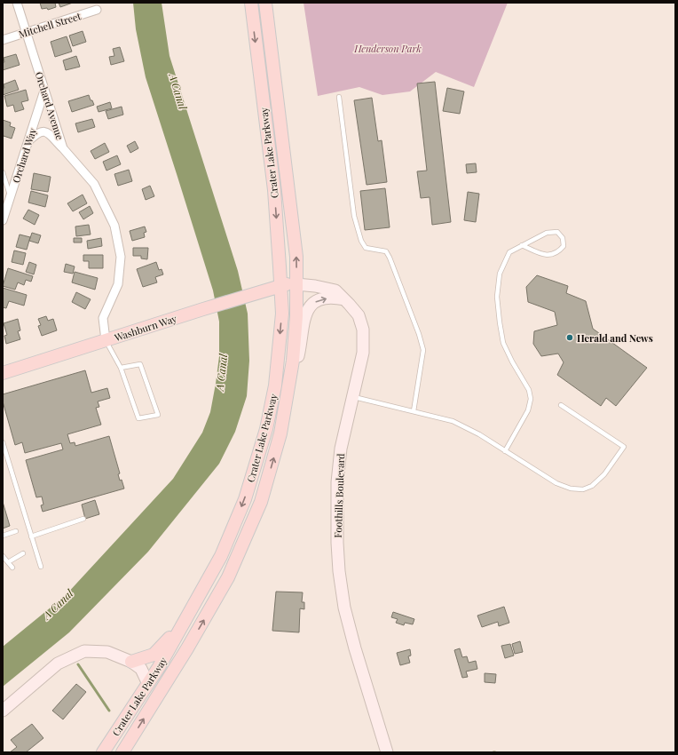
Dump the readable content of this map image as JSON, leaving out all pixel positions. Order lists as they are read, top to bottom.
{
  "streets": {
    "main road": ["Crater Lake Parkway", "Washburn Way", "Foothills Boulevard"],
    "street": ["Mitchell Street", "Orchard Avenue", "Orchard Way"]
  },
  "crossings": [
    ["Mitchell Street", "Orchard Avenue"],
    ["Orchard Avenue", "Orchard Way"],
    ["Orchard Avenue", "Washburn Way"],
    ["Crater Lake Parkway", "Washburn Way"],
    ["Crater Lake Parkway", "Foothills Boulevard"],
    ["Washburn Way", "Foothills Boulevard"]
  ],
  "water": ["A Canal"],
  "parks": ["Henderson Park"],
  "places": ["Herald and News"]
}
